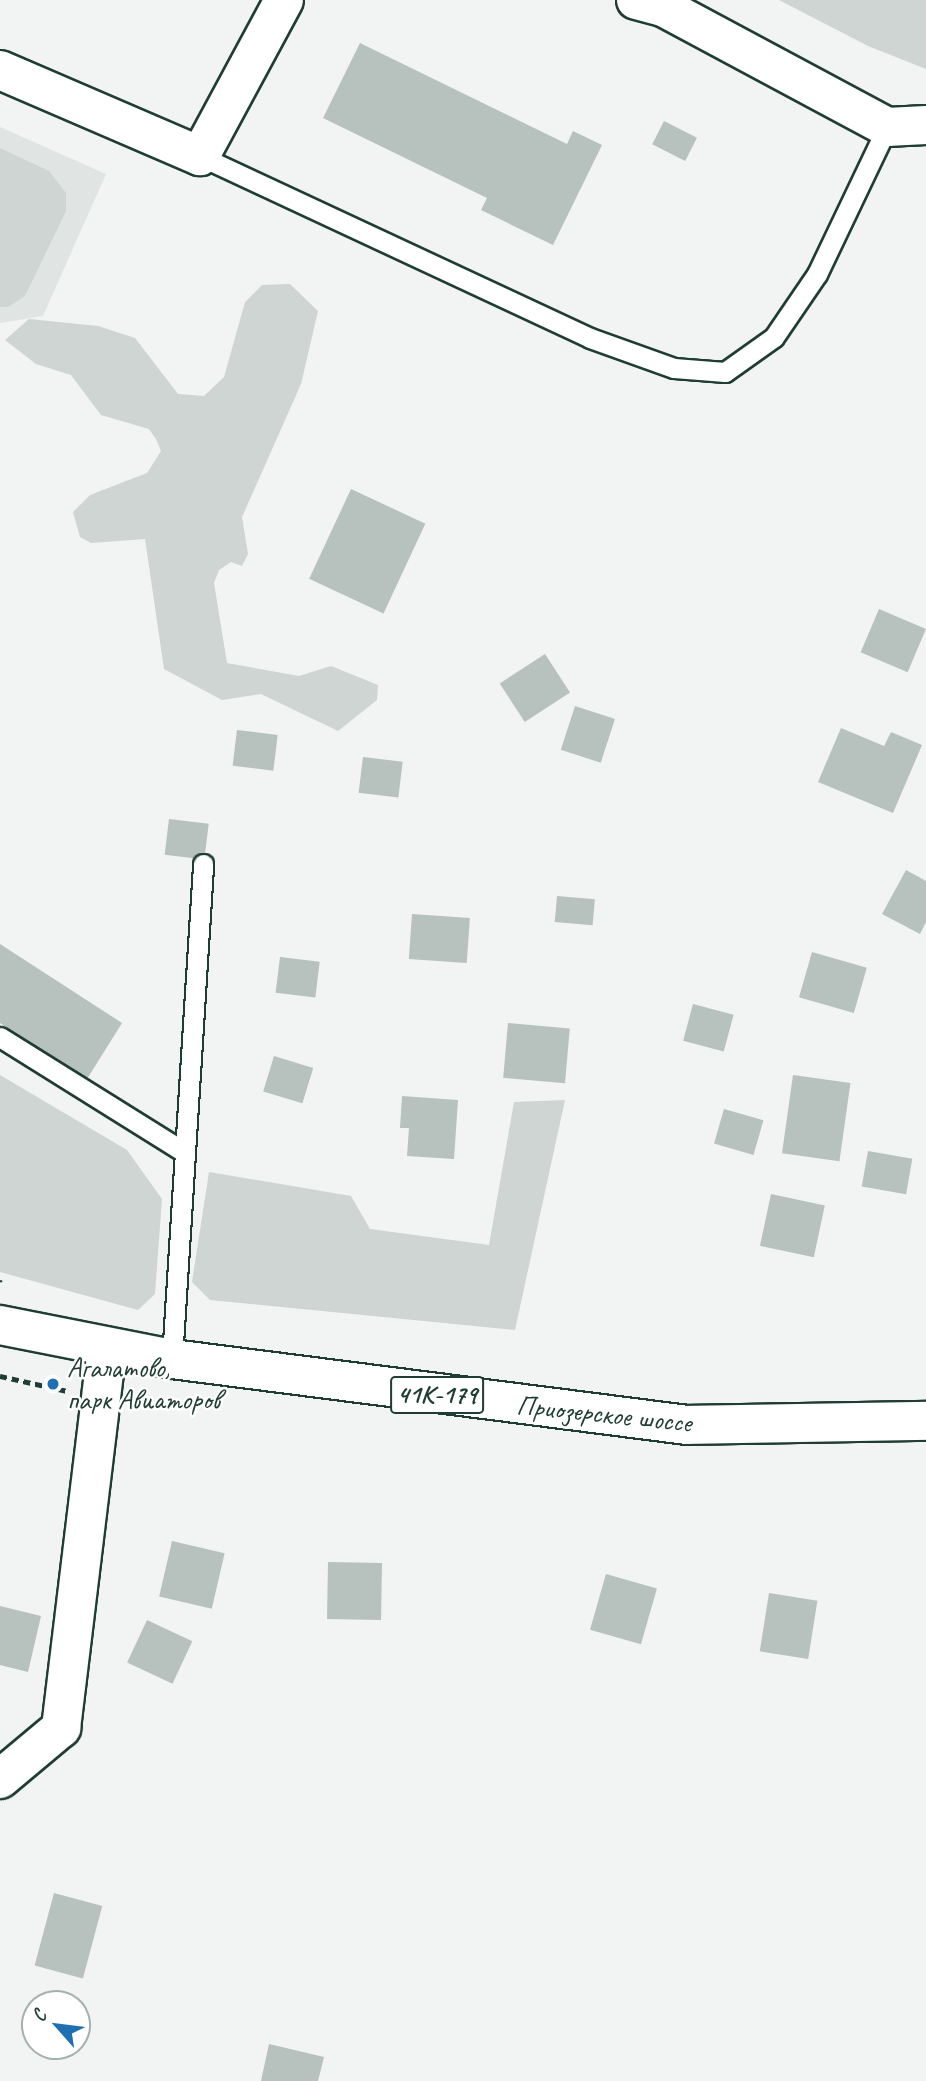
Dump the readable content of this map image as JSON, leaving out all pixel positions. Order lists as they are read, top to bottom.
{
  "streets": {
    "street": ["41К-179", "Приозерское шоссе"]
  },
  "places": ["Агалатово, парк Авиаторов"],
  "north": "top left"
}
